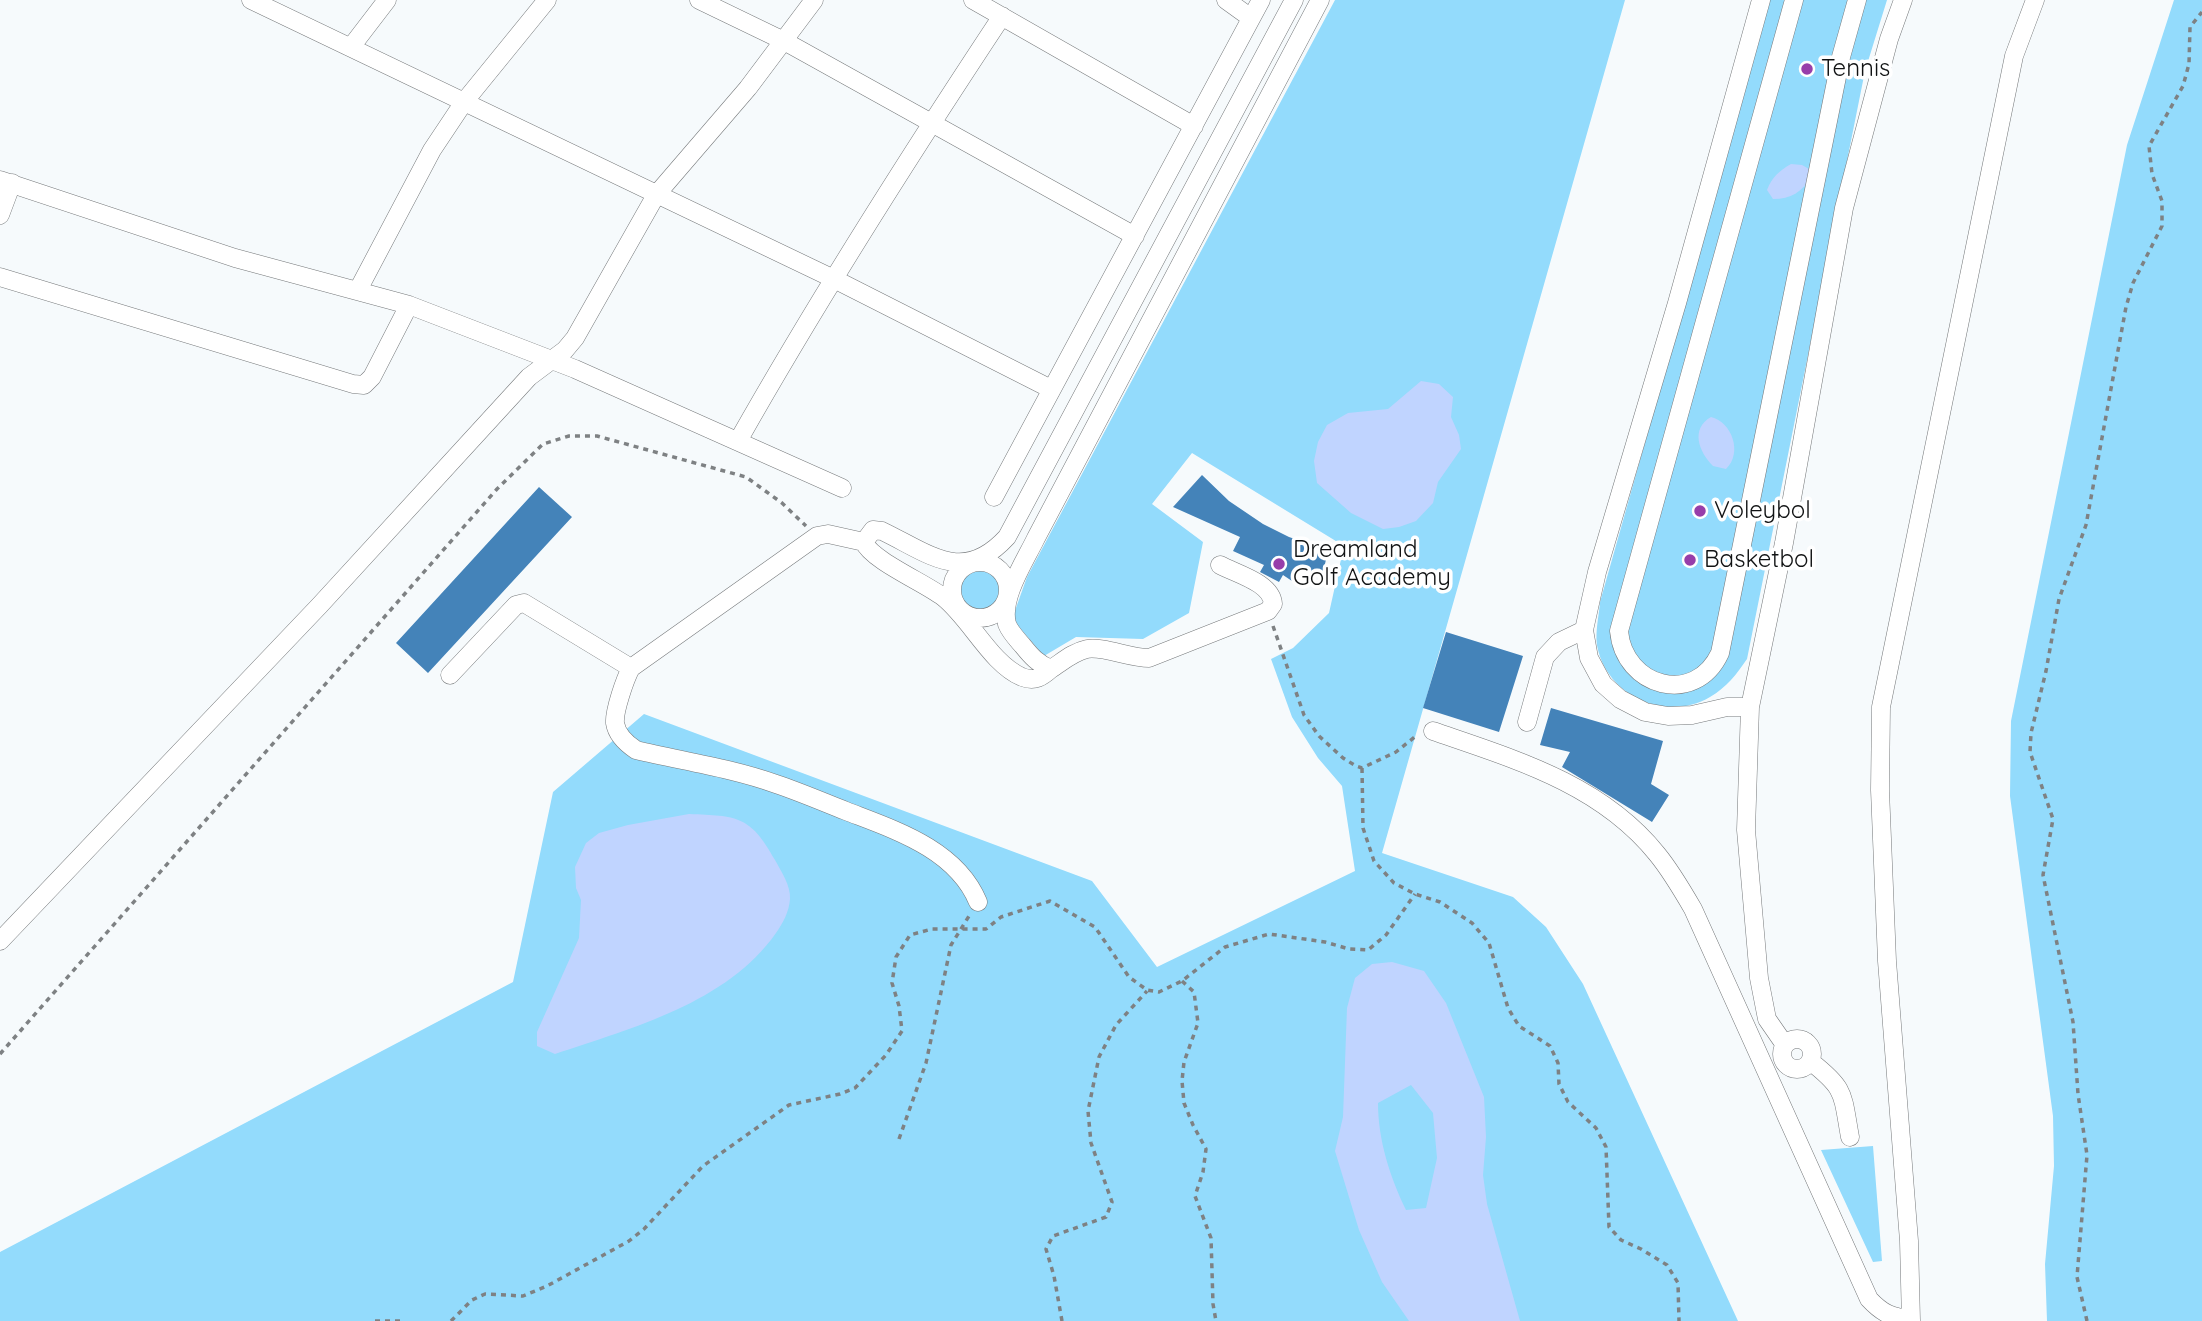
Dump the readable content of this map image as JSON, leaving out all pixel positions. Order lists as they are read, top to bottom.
{
  "places": [
    "Tennis",
    "Voleybol",
    "Basketbol",
    "Dreamland Golf Academy"
  ]
}
